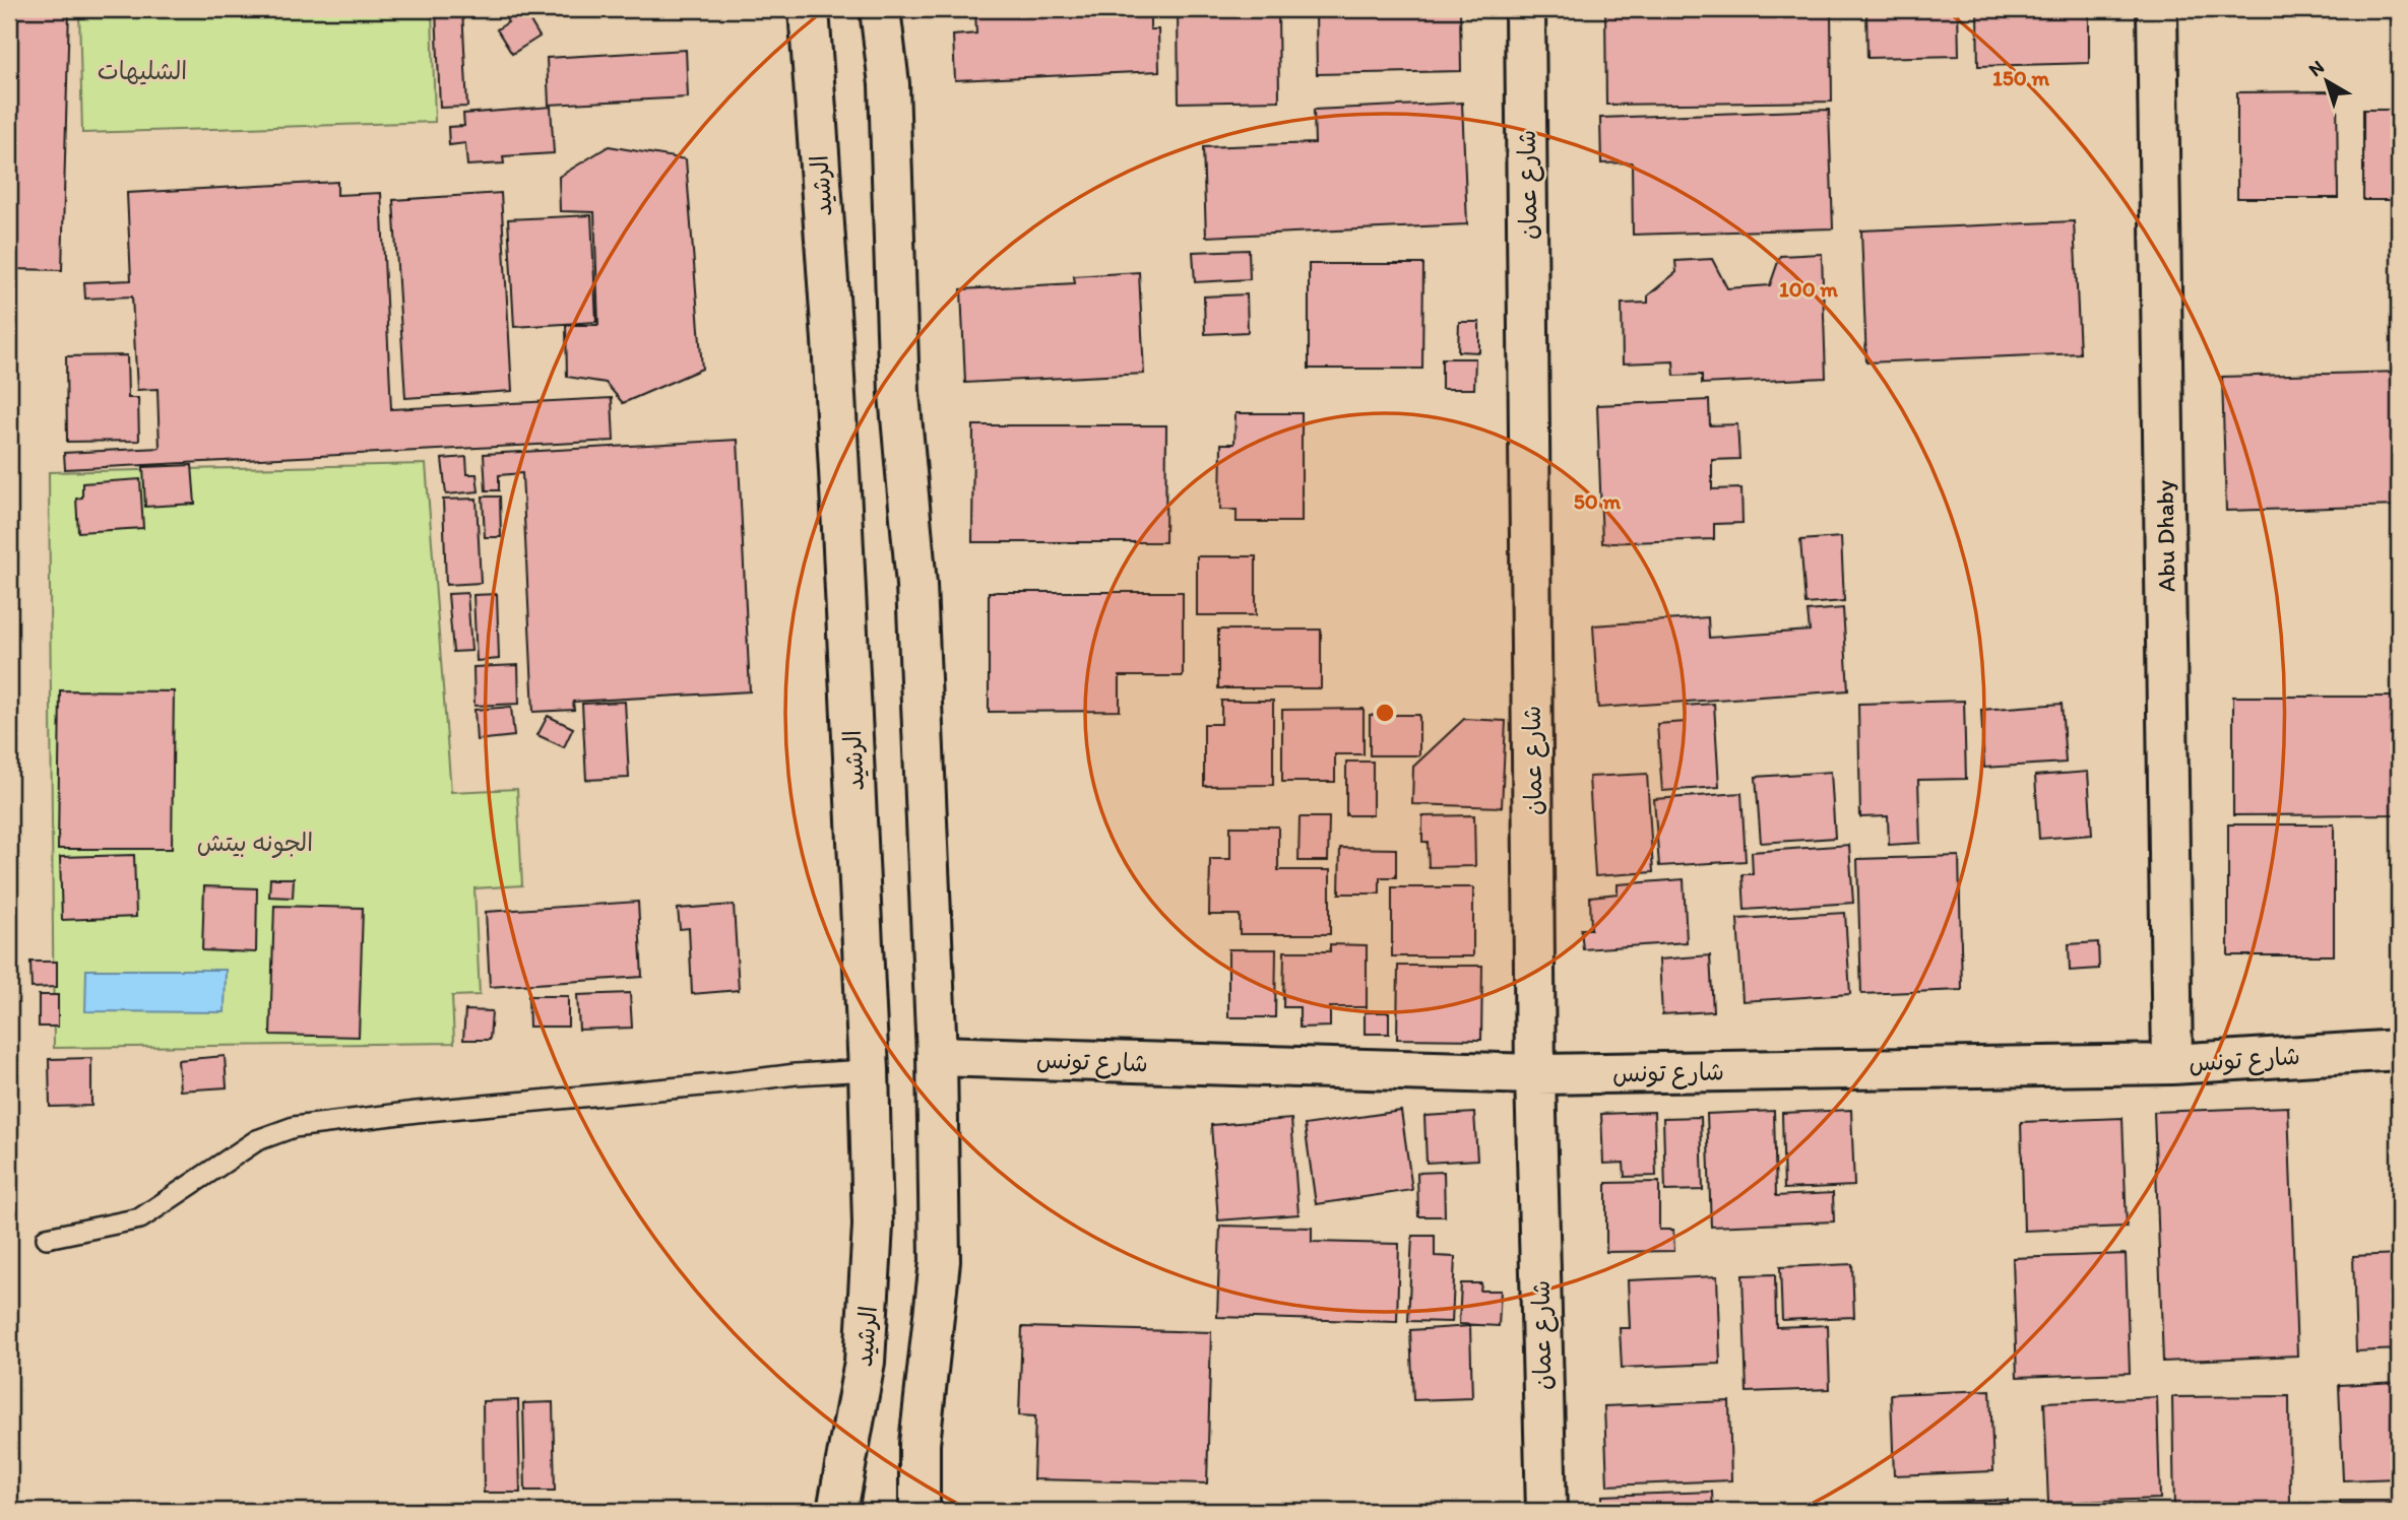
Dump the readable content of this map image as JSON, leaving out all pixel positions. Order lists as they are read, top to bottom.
{
  "streets": {
    "street": [
      "شارع عمان",
      "الرشيد",
      "Abu Dhaby",
      "شارع تونس"
    ]
  },
  "crossings": [
    ["شارع عمان", "شارع تونس"],
    ["Abu Dhaby", "شارع تونس"]
  ],
  "parks": ["الشليهات", "الجونه بيتش"],
  "north": "top left",
  "rings": ["150 m", "100 m", "50 m"]
}
